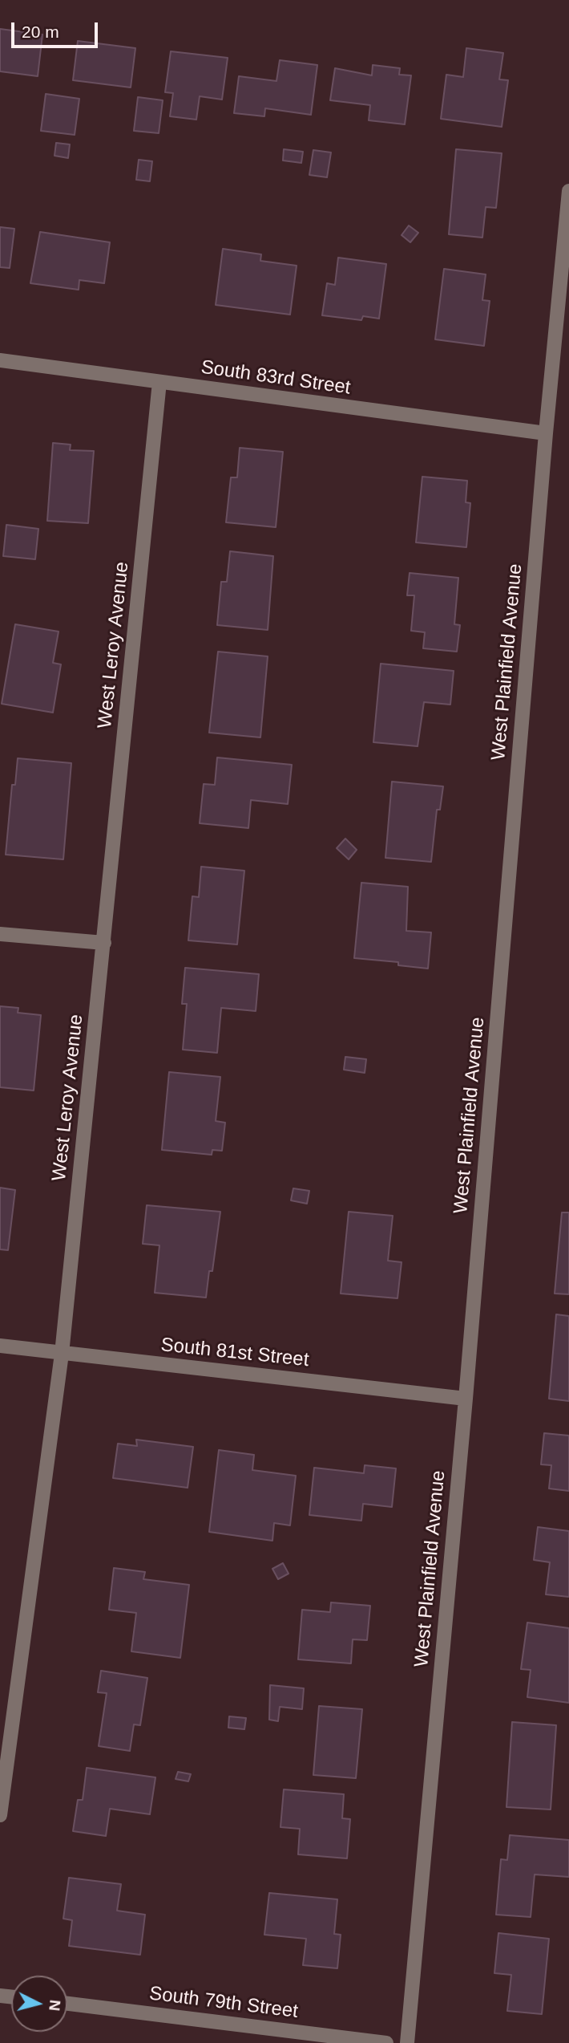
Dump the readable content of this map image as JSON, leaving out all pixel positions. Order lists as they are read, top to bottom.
{
  "streets": {
    "street": [
      "South 83rd Street",
      "West Leroy Avenue",
      "West Plainfield Avenue",
      "South 81st Street",
      "South 79th Street"
    ]
  },
  "crossings": [
    ["South 83rd Street", "West Leroy Avenue"],
    ["South 83rd Street", "West Plainfield Avenue"],
    ["West Leroy Avenue", "South 81st Street"],
    ["West Plainfield Avenue", "South 81st Street"]
  ],
  "scale_bar": "20 m",
  "north": "right"
}
